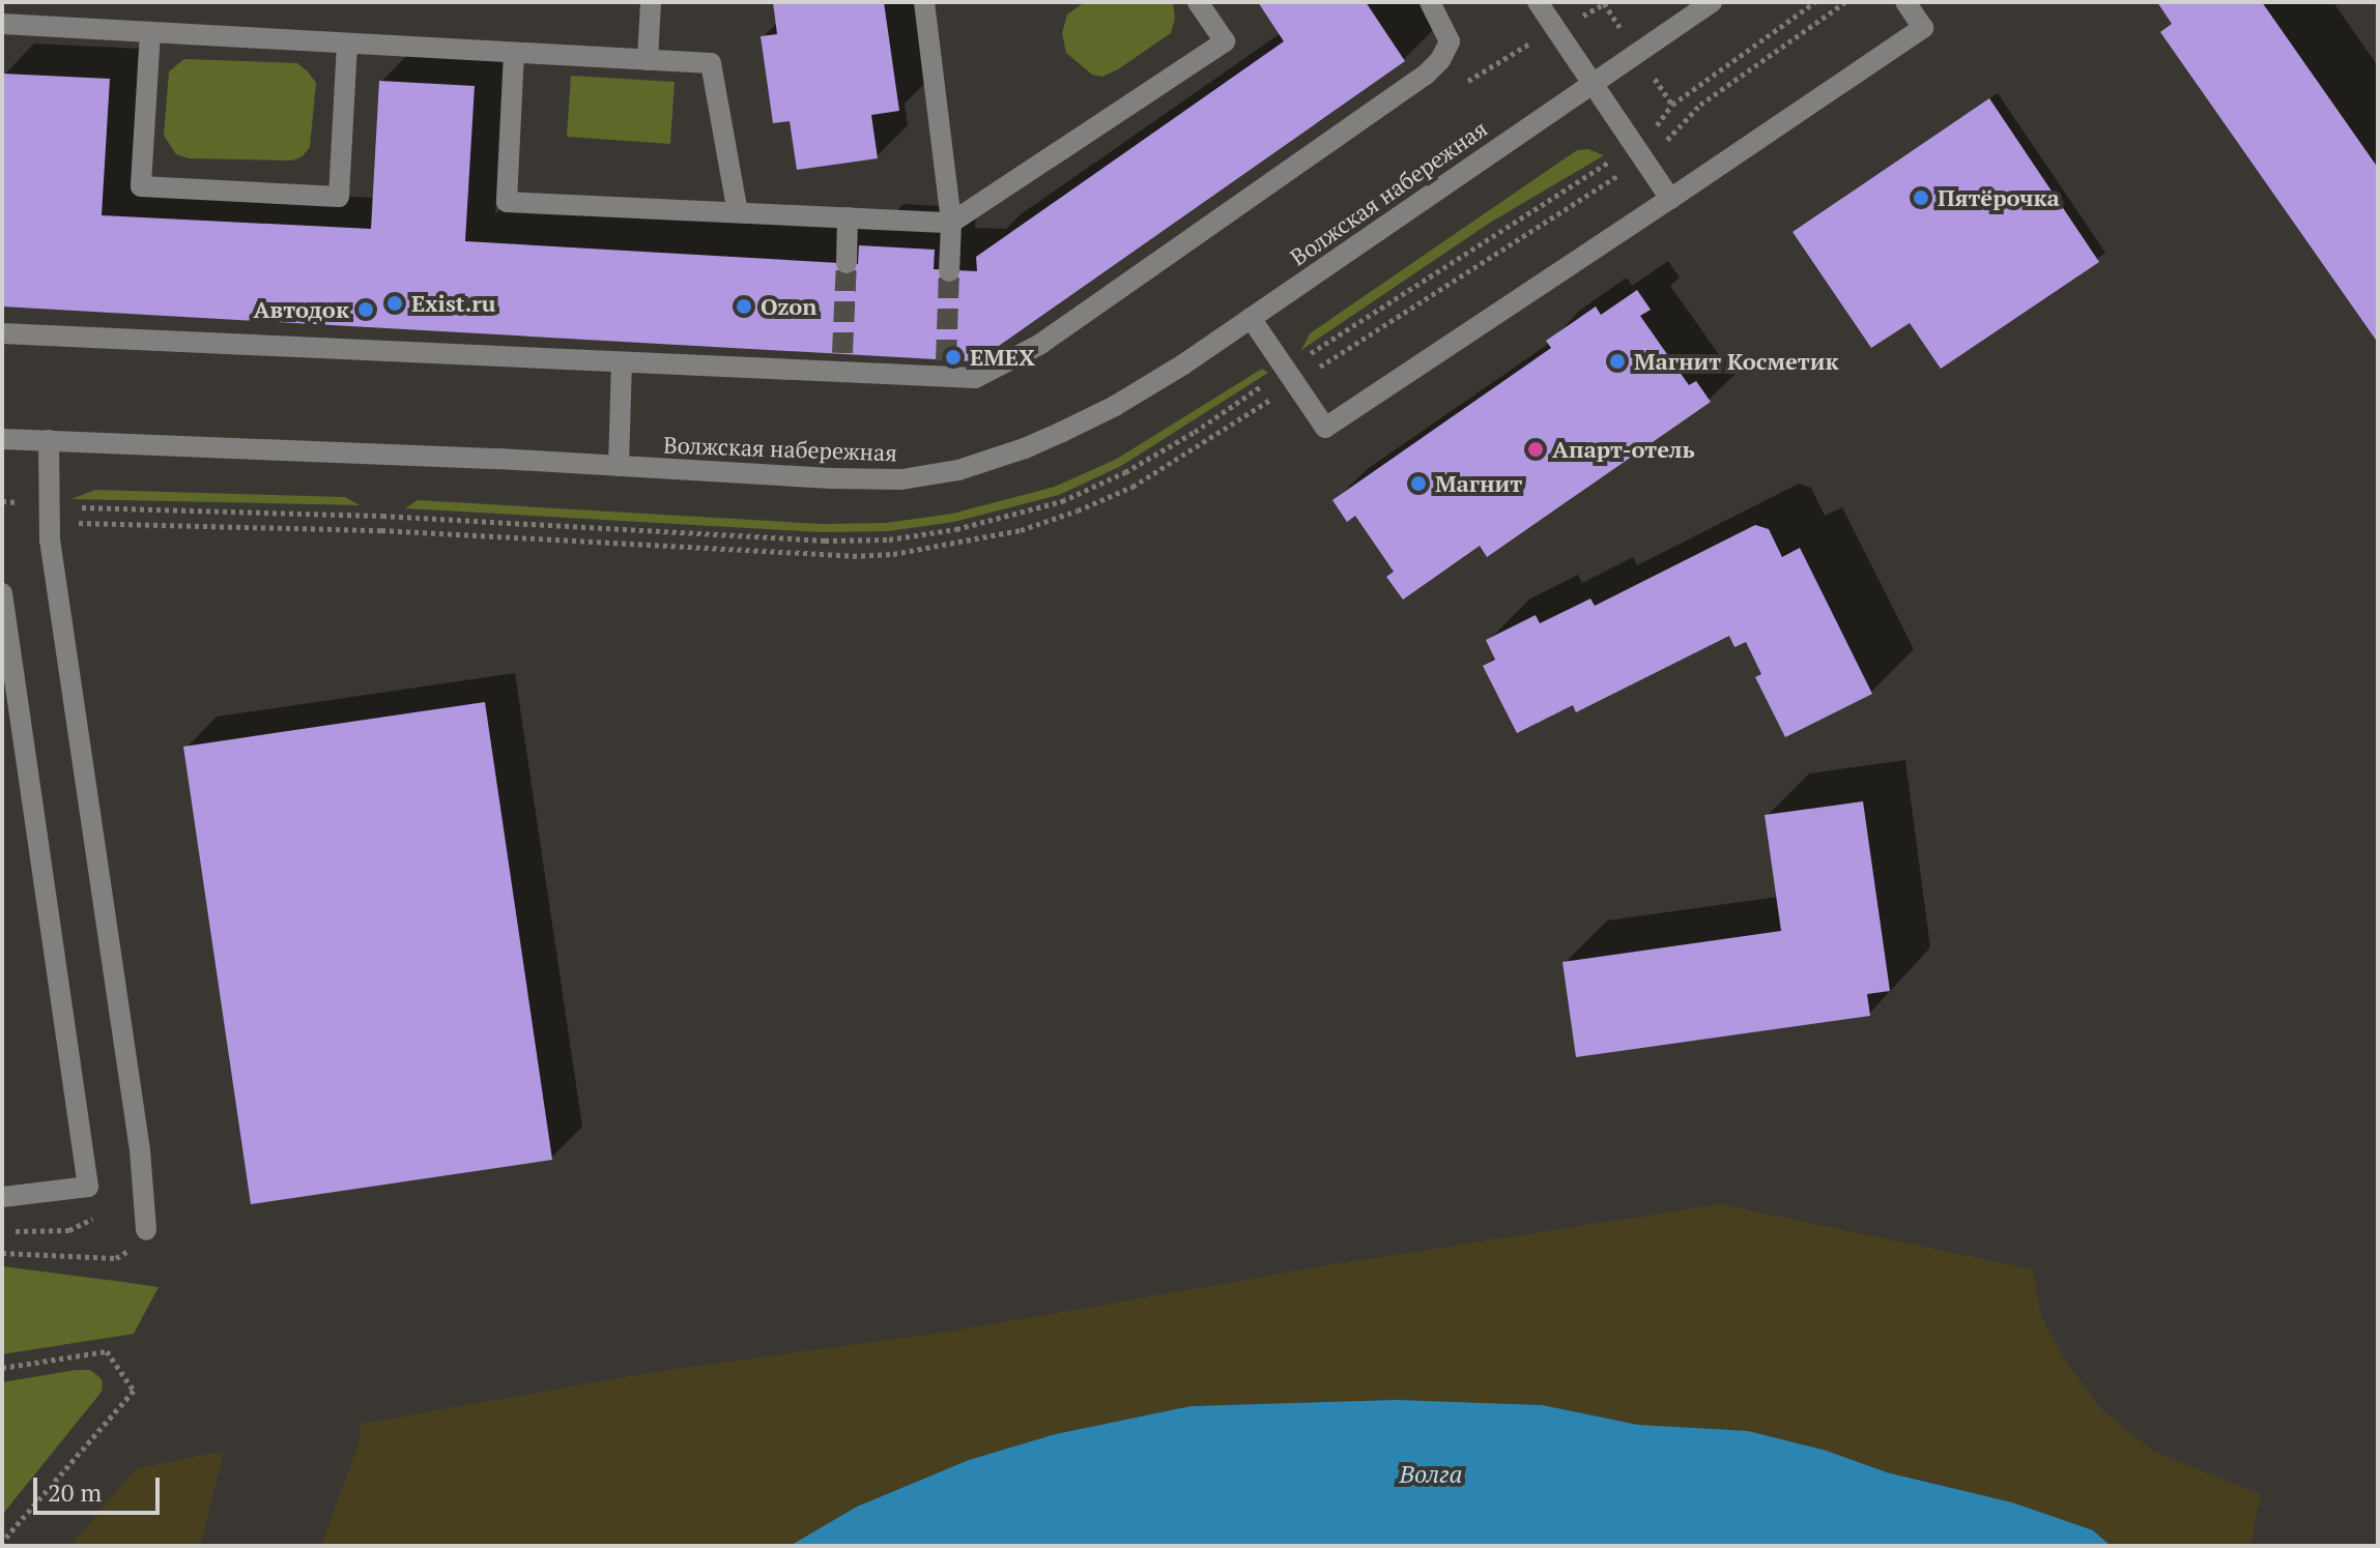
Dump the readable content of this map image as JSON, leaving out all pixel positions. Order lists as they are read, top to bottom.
{
  "streets": {
    "street": ["Волжская набережная"]
  },
  "water": ["Волга"],
  "places": [
    "Пятёрочка",
    "Exist.ru",
    "Ozon",
    "Автодок",
    "EMEX",
    "Магнит Косметик",
    "Апарт-отель",
    "Магнит"
  ],
  "scale_bar": "20 m"
}
